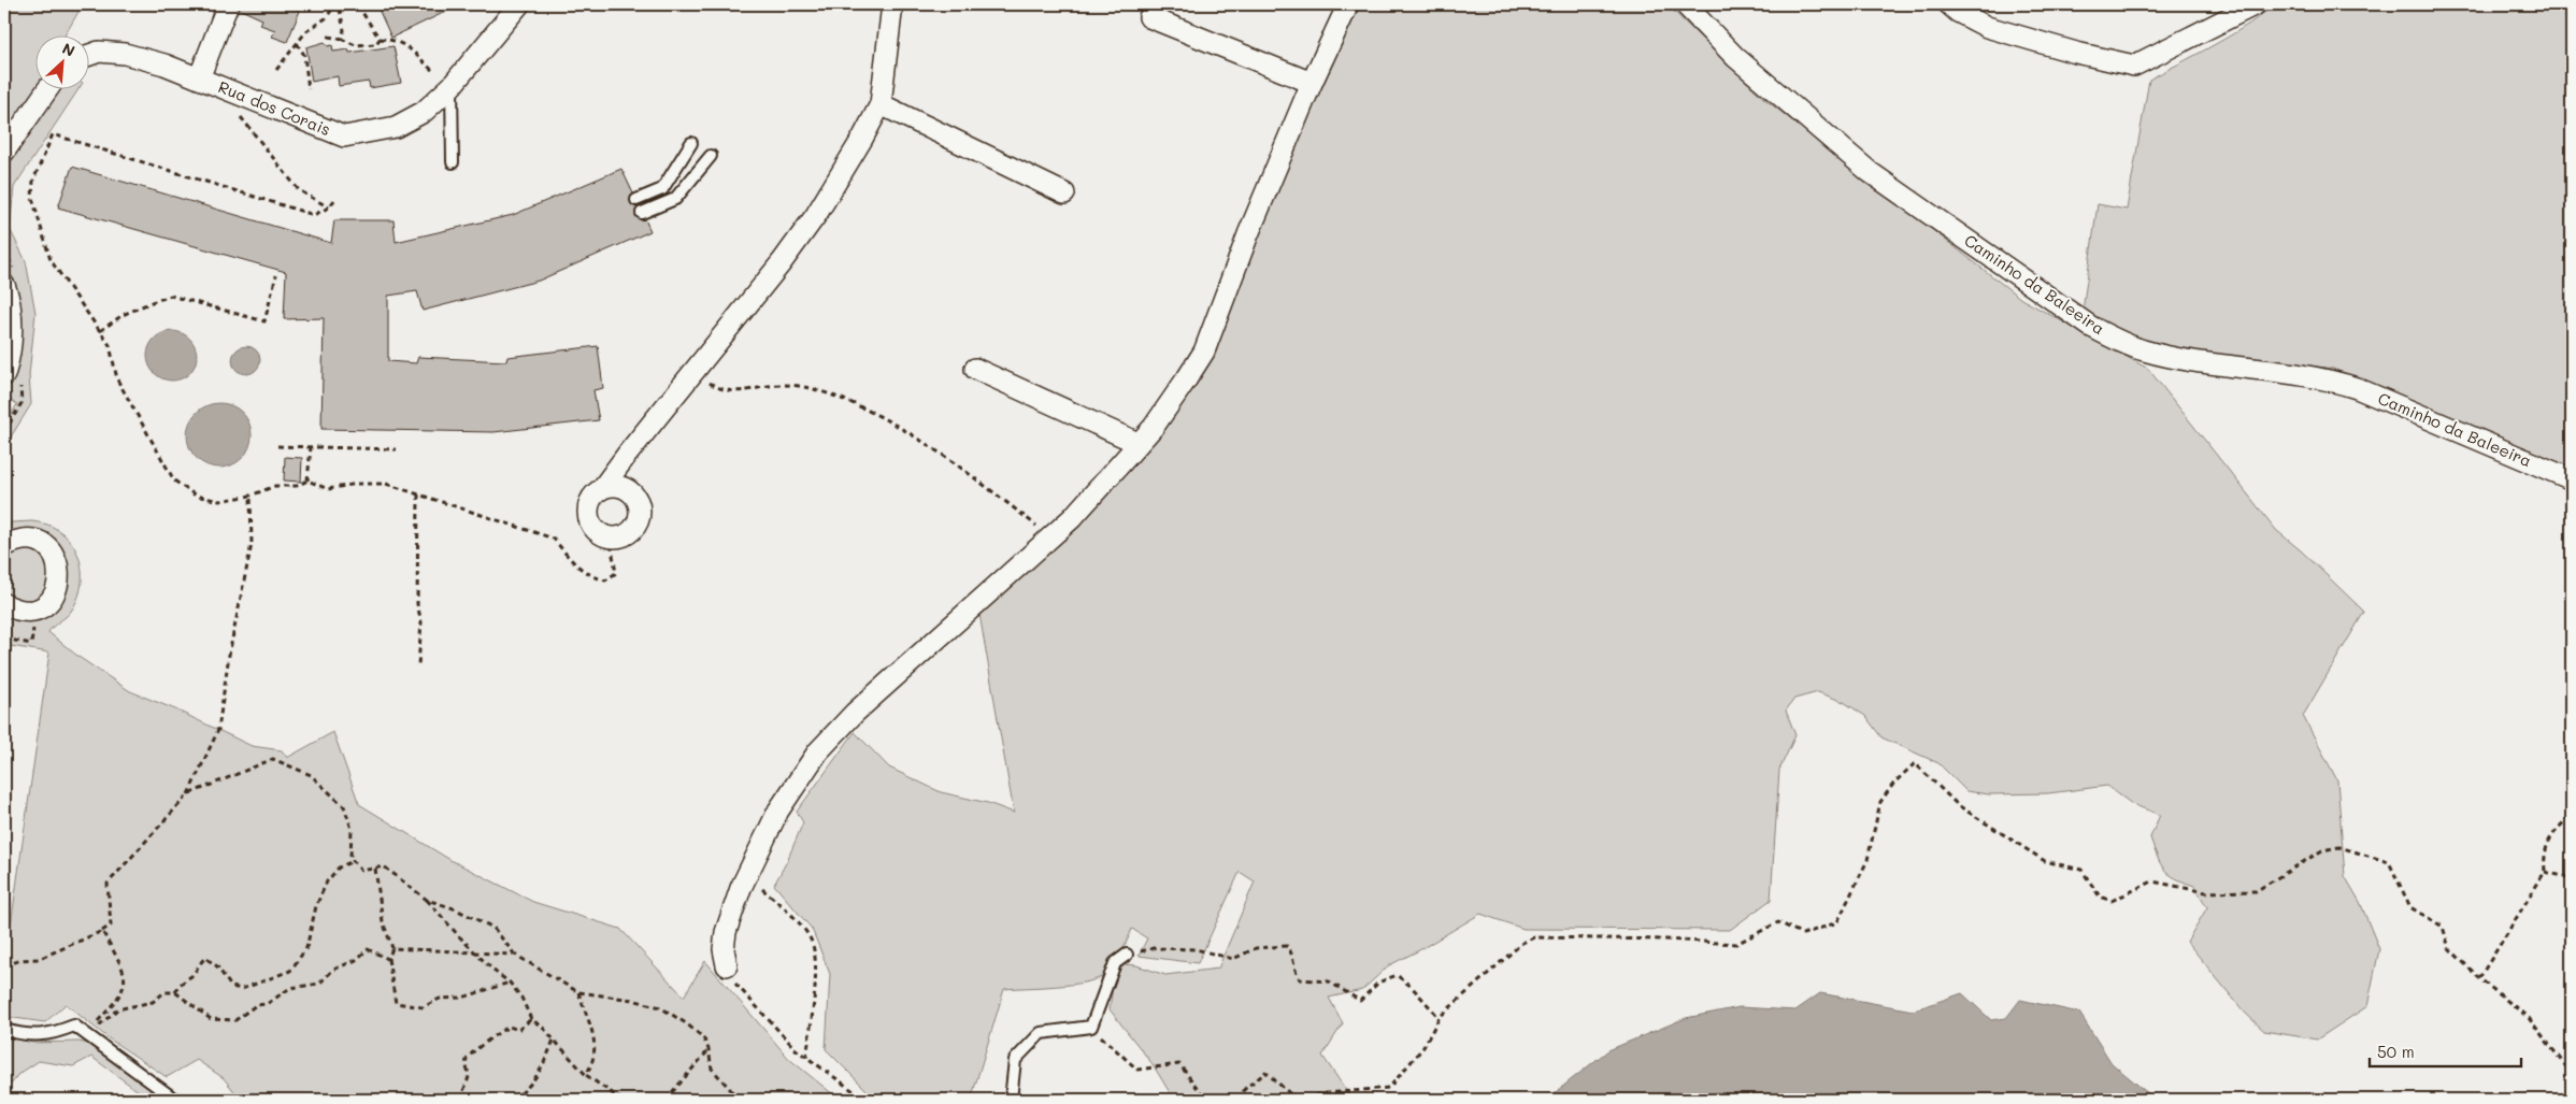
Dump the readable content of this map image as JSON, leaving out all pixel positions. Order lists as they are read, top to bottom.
{
  "streets": {
    "street": ["Rua dos Corais", "Caminho da Baleeira"]
  },
  "scale_bar": "50 m",
  "north": "top right"
}
